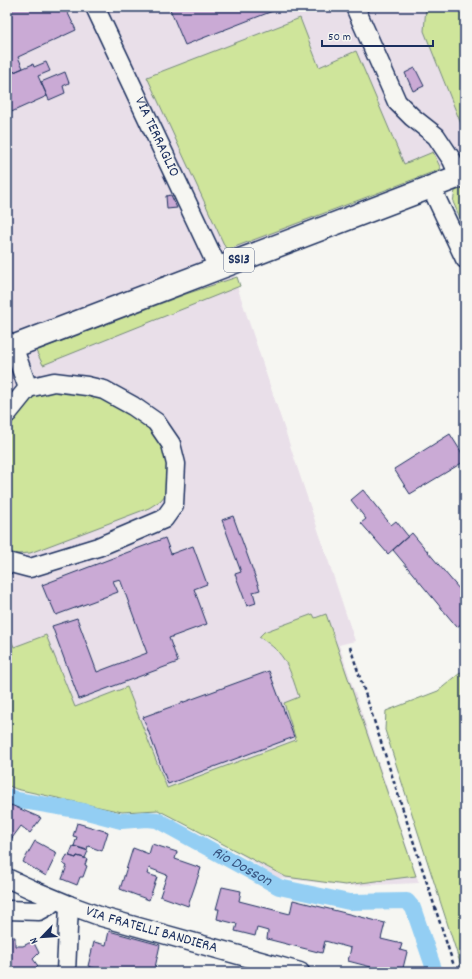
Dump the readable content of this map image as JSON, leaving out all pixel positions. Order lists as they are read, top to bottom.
{
  "streets": {
    "main road": ["SS13"],
    "street": ["VIA TERRAGLIO", "VIA FRATELLI BANDIERA"]
  },
  "crossings": [
    ["VIA TERRAGLIO", "SS13"]
  ],
  "water": ["Rio Dosson"],
  "scale_bar": "50 m",
  "north": "bottom left"
}
